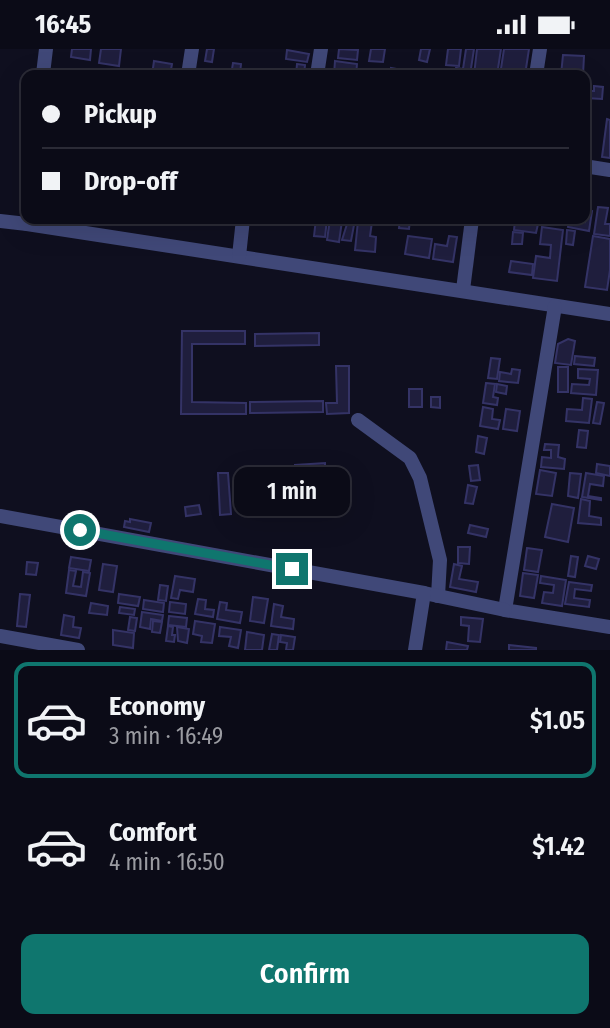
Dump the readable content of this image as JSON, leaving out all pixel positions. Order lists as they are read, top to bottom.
{
  "page": {
    "status": "16:45",
    "banner": ["Pickup", "Drop-off"],
    "bubble": "1 min",
    "list": [
      {
        "name": "Economy",
        "note": "3 min · 16:49",
        "value": "$1.05"
      },
      {
        "name": "Comfort",
        "note": "4 min · 16:50",
        "value": "$1.42"
      }
    ],
    "buttons": "Confirm"
  }
}
